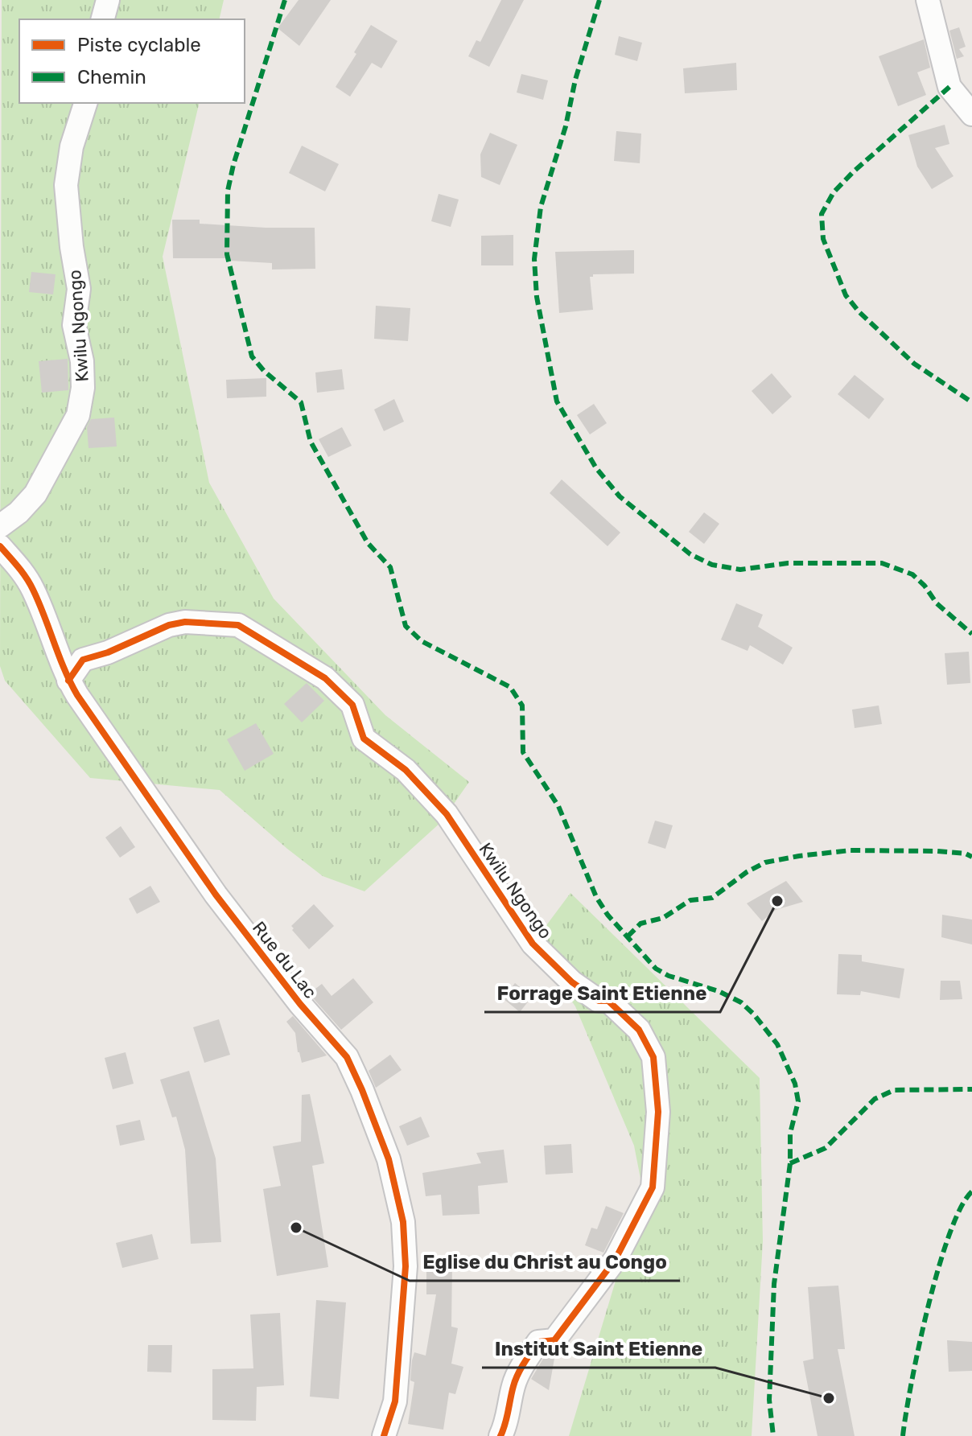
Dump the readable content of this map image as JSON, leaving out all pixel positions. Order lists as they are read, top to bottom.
{
  "streets": {
    "street": ["Kwilu Ngongo", "Rue du Lac"]
  },
  "crossings": [
    ["Kwilu Ngongo", "Rue du Lac"]
  ],
  "places": ["Forrage Saint Etienne", "Eglise du Christ au Congo", "Institut Saint Etienne"],
  "legend": ["Piste cyclable", "Chemin"]
}
